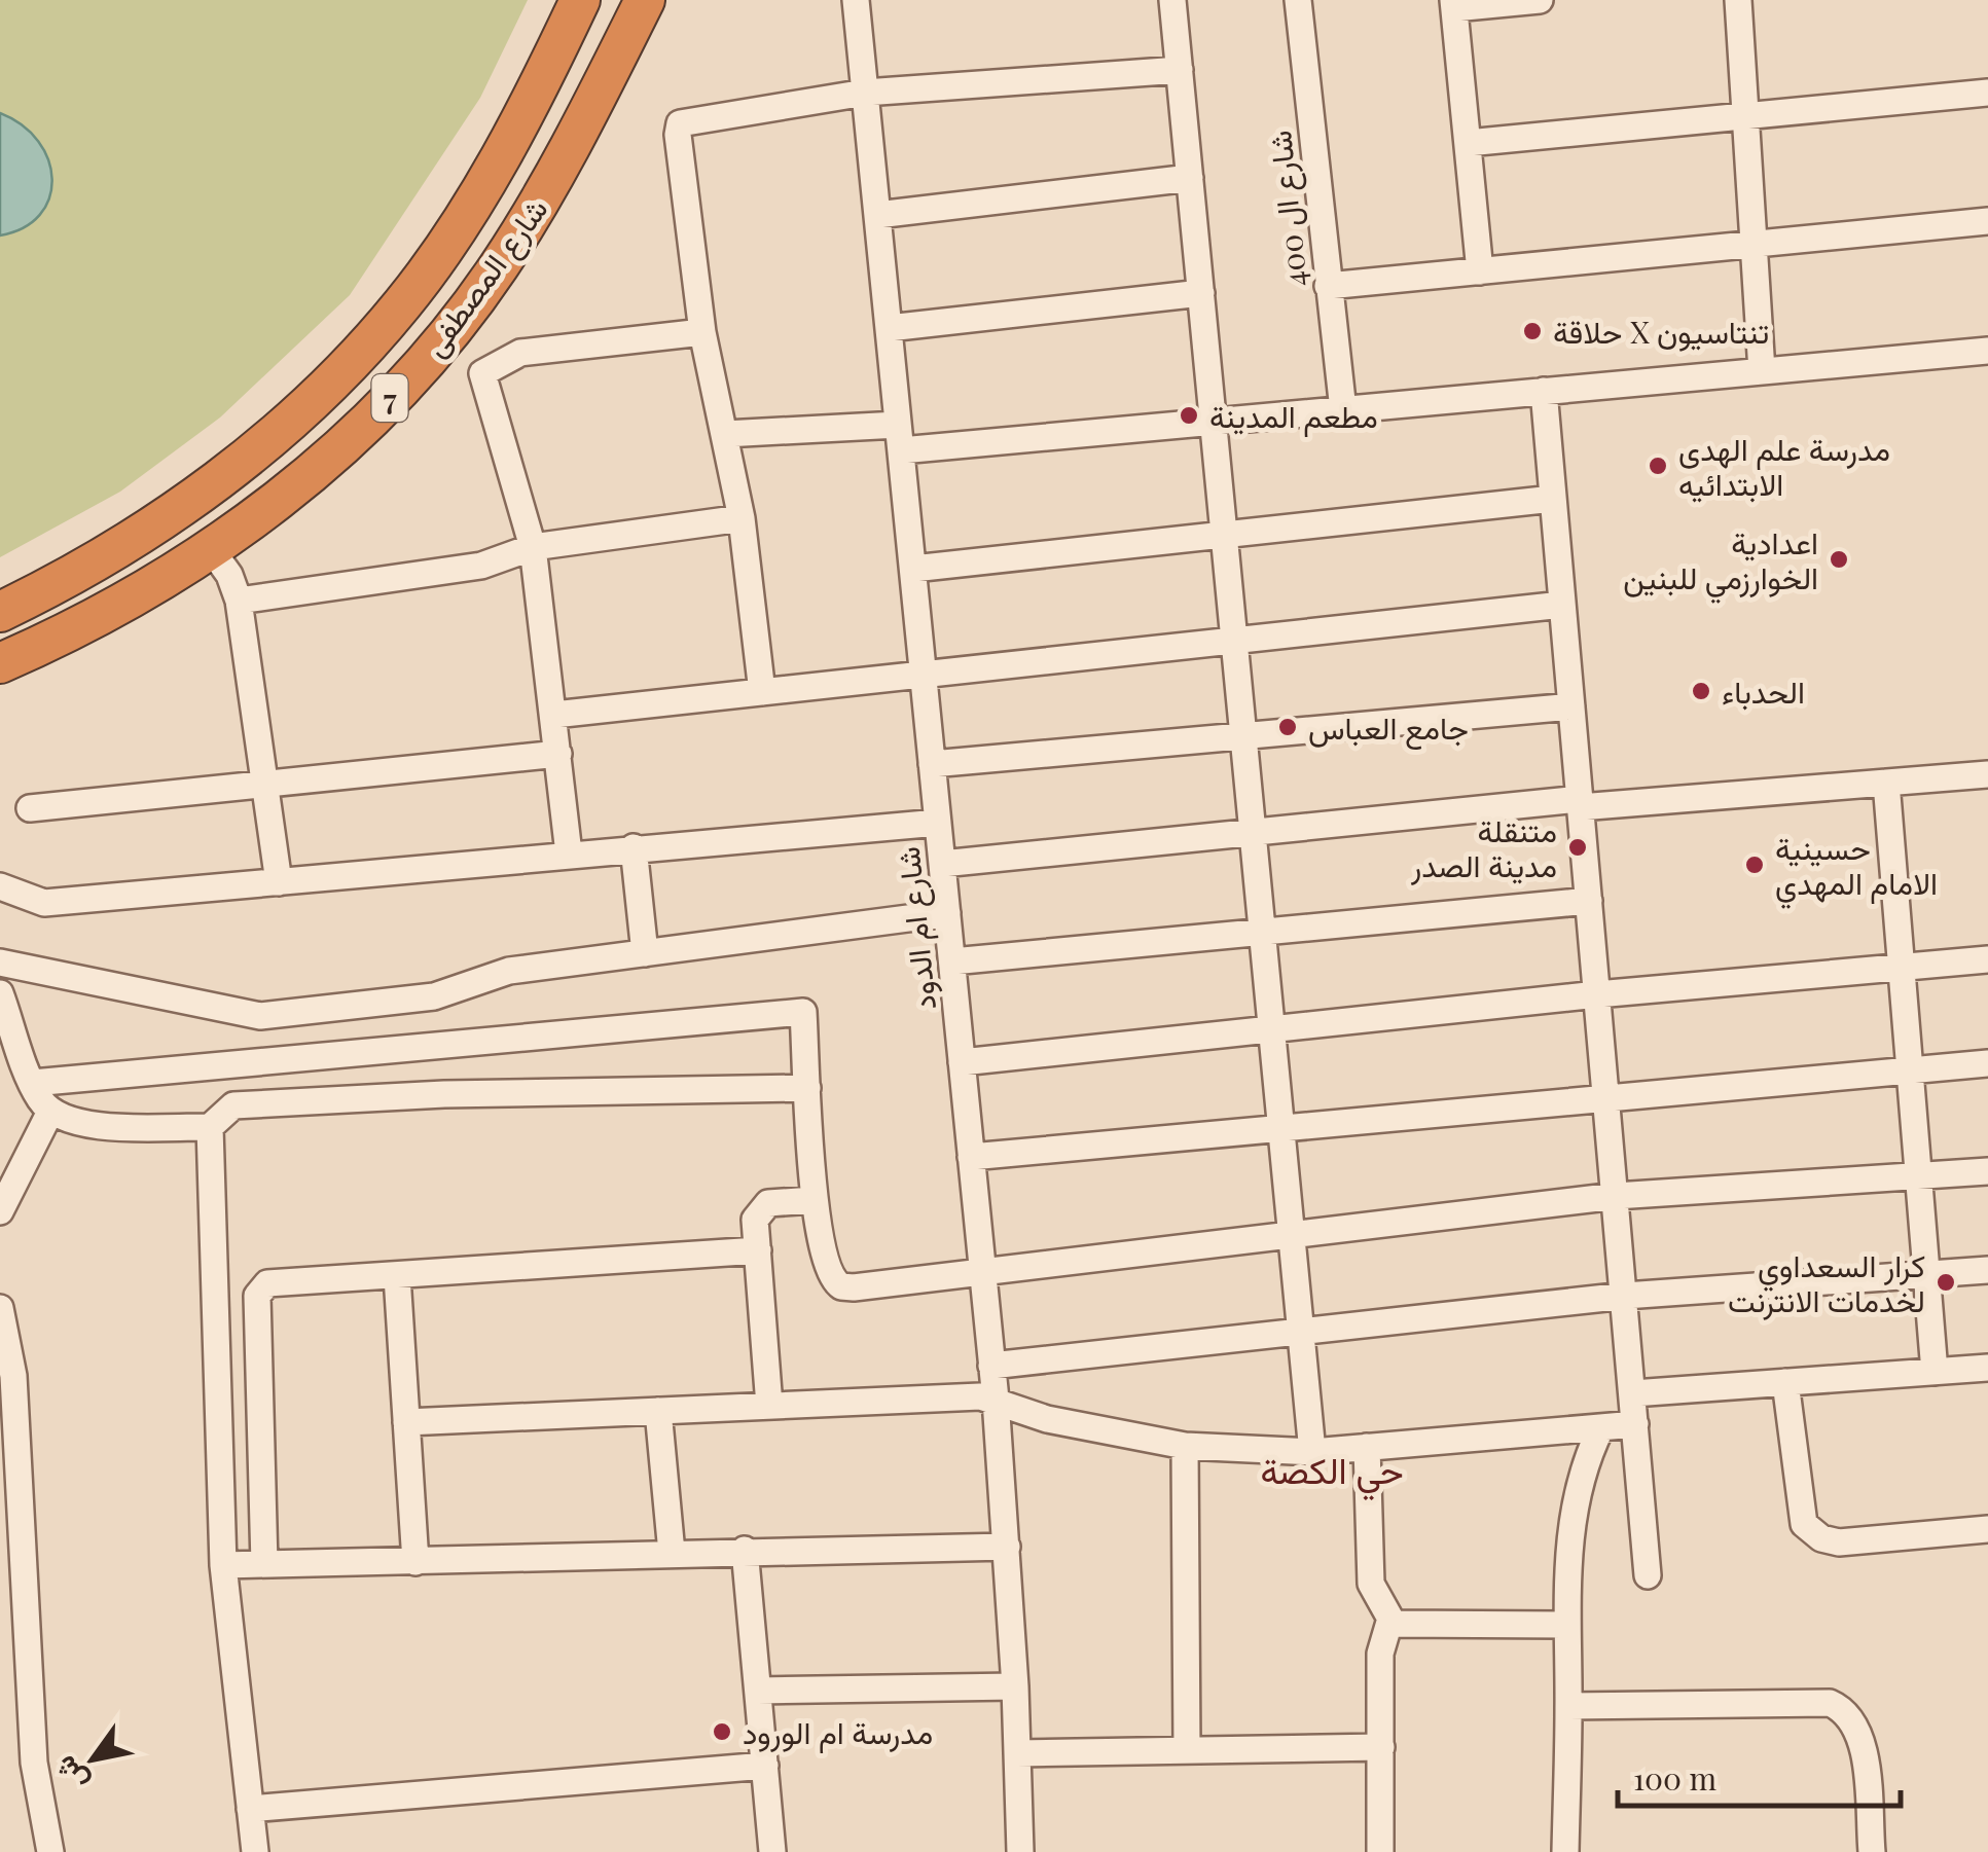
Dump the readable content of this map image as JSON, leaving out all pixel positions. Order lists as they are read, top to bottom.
{
  "streets": {
    "highway": ["شارع المصطفى", "7"],
    "street": ["شارع ال 400", "شارع ام الدود"]
  },
  "districts": ["حي الكصة"],
  "places": [
    "حلاقة X تنتاسيون",
    "مطعم المدينة",
    "مدرسة علم الهدى الابتدائيه",
    "اعدادية الخوارزمي للبنين",
    "الحدباء",
    "جامع العباس",
    "متنقلة مدينة الصدر",
    "حسينية الامام المهدي",
    "كرار السعداوي لخدمات الانترنت",
    "مدرسة ام الورود"
  ],
  "scale_bar": "100 m",
  "north": "bottom left"
}
